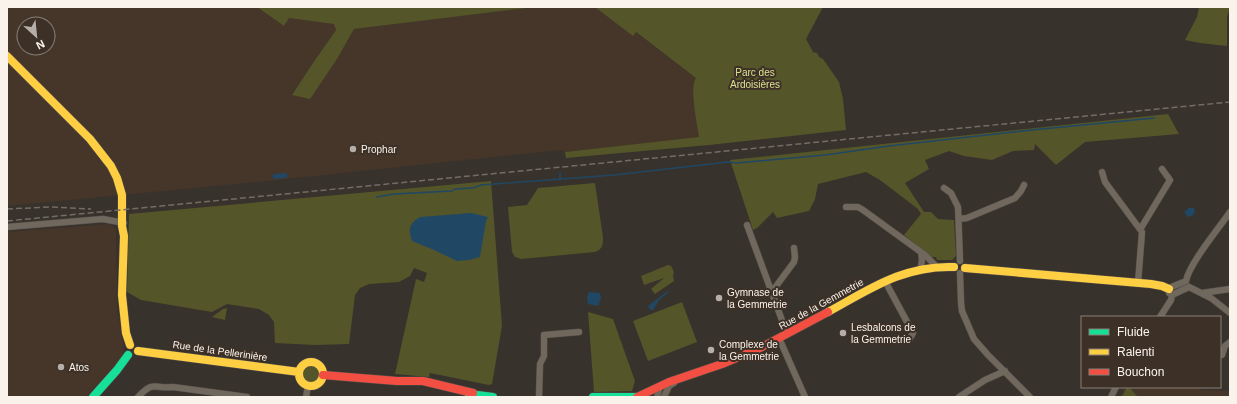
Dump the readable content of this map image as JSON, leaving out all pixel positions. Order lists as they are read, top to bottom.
{
  "streets": {
    "street": ["Rue de la Gemmetrie", "Rue de la Pellerinière"]
  },
  "parks": ["Parc des Ardoisières"],
  "places": [
    "Prophar",
    "Gymnase de la Gemmetrie",
    "Lesbalcons de la Gemmetrie",
    "Complexe de la Gemmetrie",
    "Atos"
  ],
  "legend": ["Fluide", "Ralenti", "Bouchon"],
  "north": "bottom right"
}
